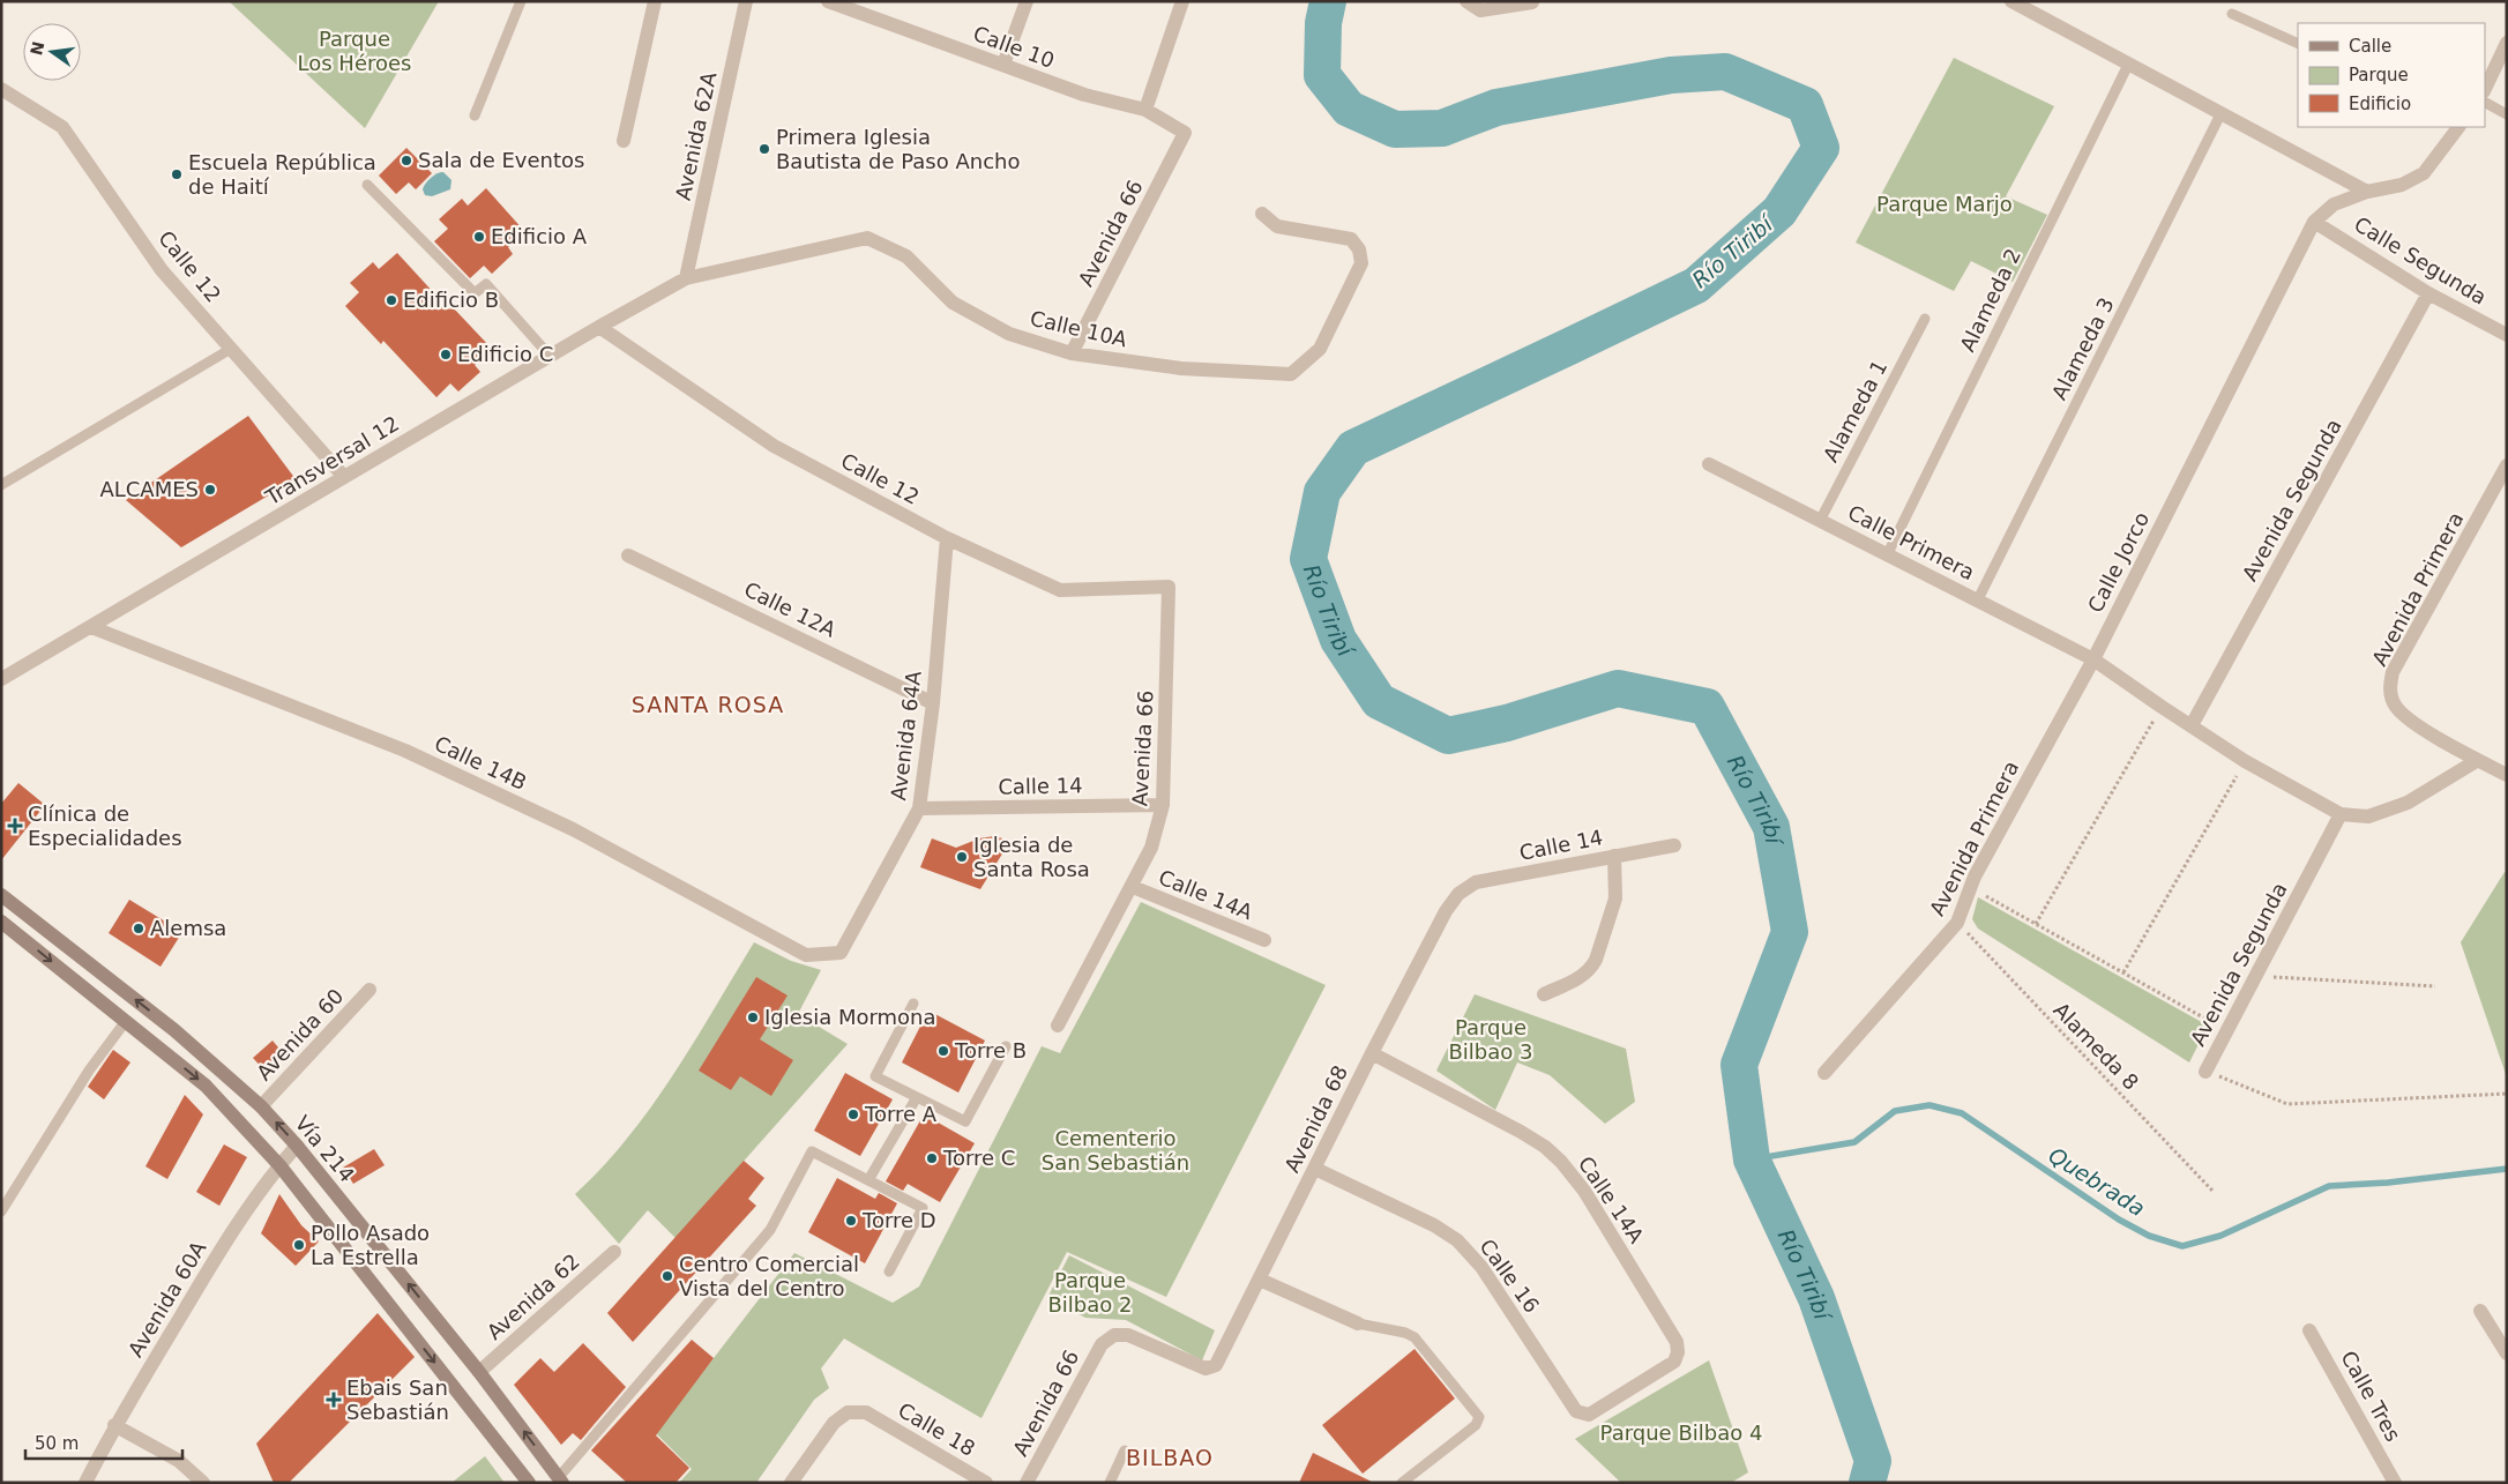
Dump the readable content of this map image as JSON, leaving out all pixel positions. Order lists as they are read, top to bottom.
{
  "streets": {
    "main road": ["Vía 214"],
    "street": [
      "Calle 10",
      "Avenida 62A",
      "Avenida 66",
      "Calle Segunda",
      "Calle 12",
      "Calle 10A",
      "Transversal 12",
      "Avenida Segunda",
      "Calle Primera",
      "Calle Jorco",
      "Avenida Primera",
      "Calle 12A",
      "Avenida 64A",
      "Calle 14B",
      "Calle 14",
      "Calle 14A",
      "Avenida 60",
      "Avenida 68",
      "Calle 16",
      "Avenida 62",
      "Avenida 60A",
      "Calle Tres",
      "Calle 18"
    ],
    "lane": ["Alameda 2", "Alameda 3", "Alameda 1"],
    "path": ["Alameda 8"]
  },
  "crossings": [
    ["Calle 10", "Avenida 66"],
    ["Avenida 62A", "Calle 10A"],
    ["Avenida 62A", "Transversal 12"],
    ["Avenida 66", "Calle 12"],
    ["Avenida 66", "Calle 10A"],
    ["Avenida 66", "Calle 14"],
    ["Avenida 66", "Calle 14A"],
    ["Avenida 66", "Avenida 68"],
    ["Calle Segunda", "Avenida Segunda"],
    ["Calle Segunda", "Calle Jorco"],
    ["Calle 12", "Transversal 12"],
    ["Calle 12", "Avenida 64A"],
    ["Alameda 2", "Calle Primera"],
    ["Calle 10A", "Transversal 12"],
    ["Alameda 3", "Calle Primera"],
    ["Alameda 1", "Calle Primera"],
    ["Transversal 12", "Calle 14B"],
    ["Calle Primera", "Calle Jorco"],
    ["Calle Primera", "Avenida Primera"],
    ["Calle Jorco", "Avenida Primera"],
    ["Avenida Primera", "Alameda 8"],
    ["Calle 12A", "Avenida 64A"],
    ["Avenida 64A", "Calle 14B"],
    ["Avenida 64A", "Calle 14"],
    ["Calle 14", "Avenida 68"],
    ["Calle 14A", "Avenida 68"],
    ["Calle 14A", "Calle 16"],
    ["Avenida 60", "Vía 214"],
    ["Avenida 68", "Calle 16"],
    ["Vía 214", "Avenida 62"],
    ["Vía 214", "Avenida 60A"]
  ],
  "districts": ["SANTA ROSA", "BILBAO"],
  "water": ["Río Tiribí", "Quebrada"],
  "parks": [
    "Parque Los Héroes",
    "Parque Marjo",
    "Parque Bilbao 3",
    "Cementerio San Sebastián",
    "Parque Bilbao 2",
    "Parque Bilbao 4"
  ],
  "places": {
    "other": [
      "Primera Iglesia Bautista de Paso Ancho",
      "Sala de Eventos",
      "Escuela República de Haití",
      "Edificio A",
      "Edificio B",
      "Edificio C",
      "ALCAMES",
      "Iglesia de Santa Rosa",
      "Alemsa",
      "Iglesia Mormona",
      "Torre B",
      "Torre A",
      "Torre C",
      "Torre D",
      "Pollo Asado La Estrella",
      "Centro Comercial Vista del Centro"
    ],
    "health": ["Clínica de Especialidades", "Ebais San Sebastián"]
  },
  "legend": ["Calle", "Parque", "Edificio"],
  "scale_bar": "50 m",
  "north": "left"
}
